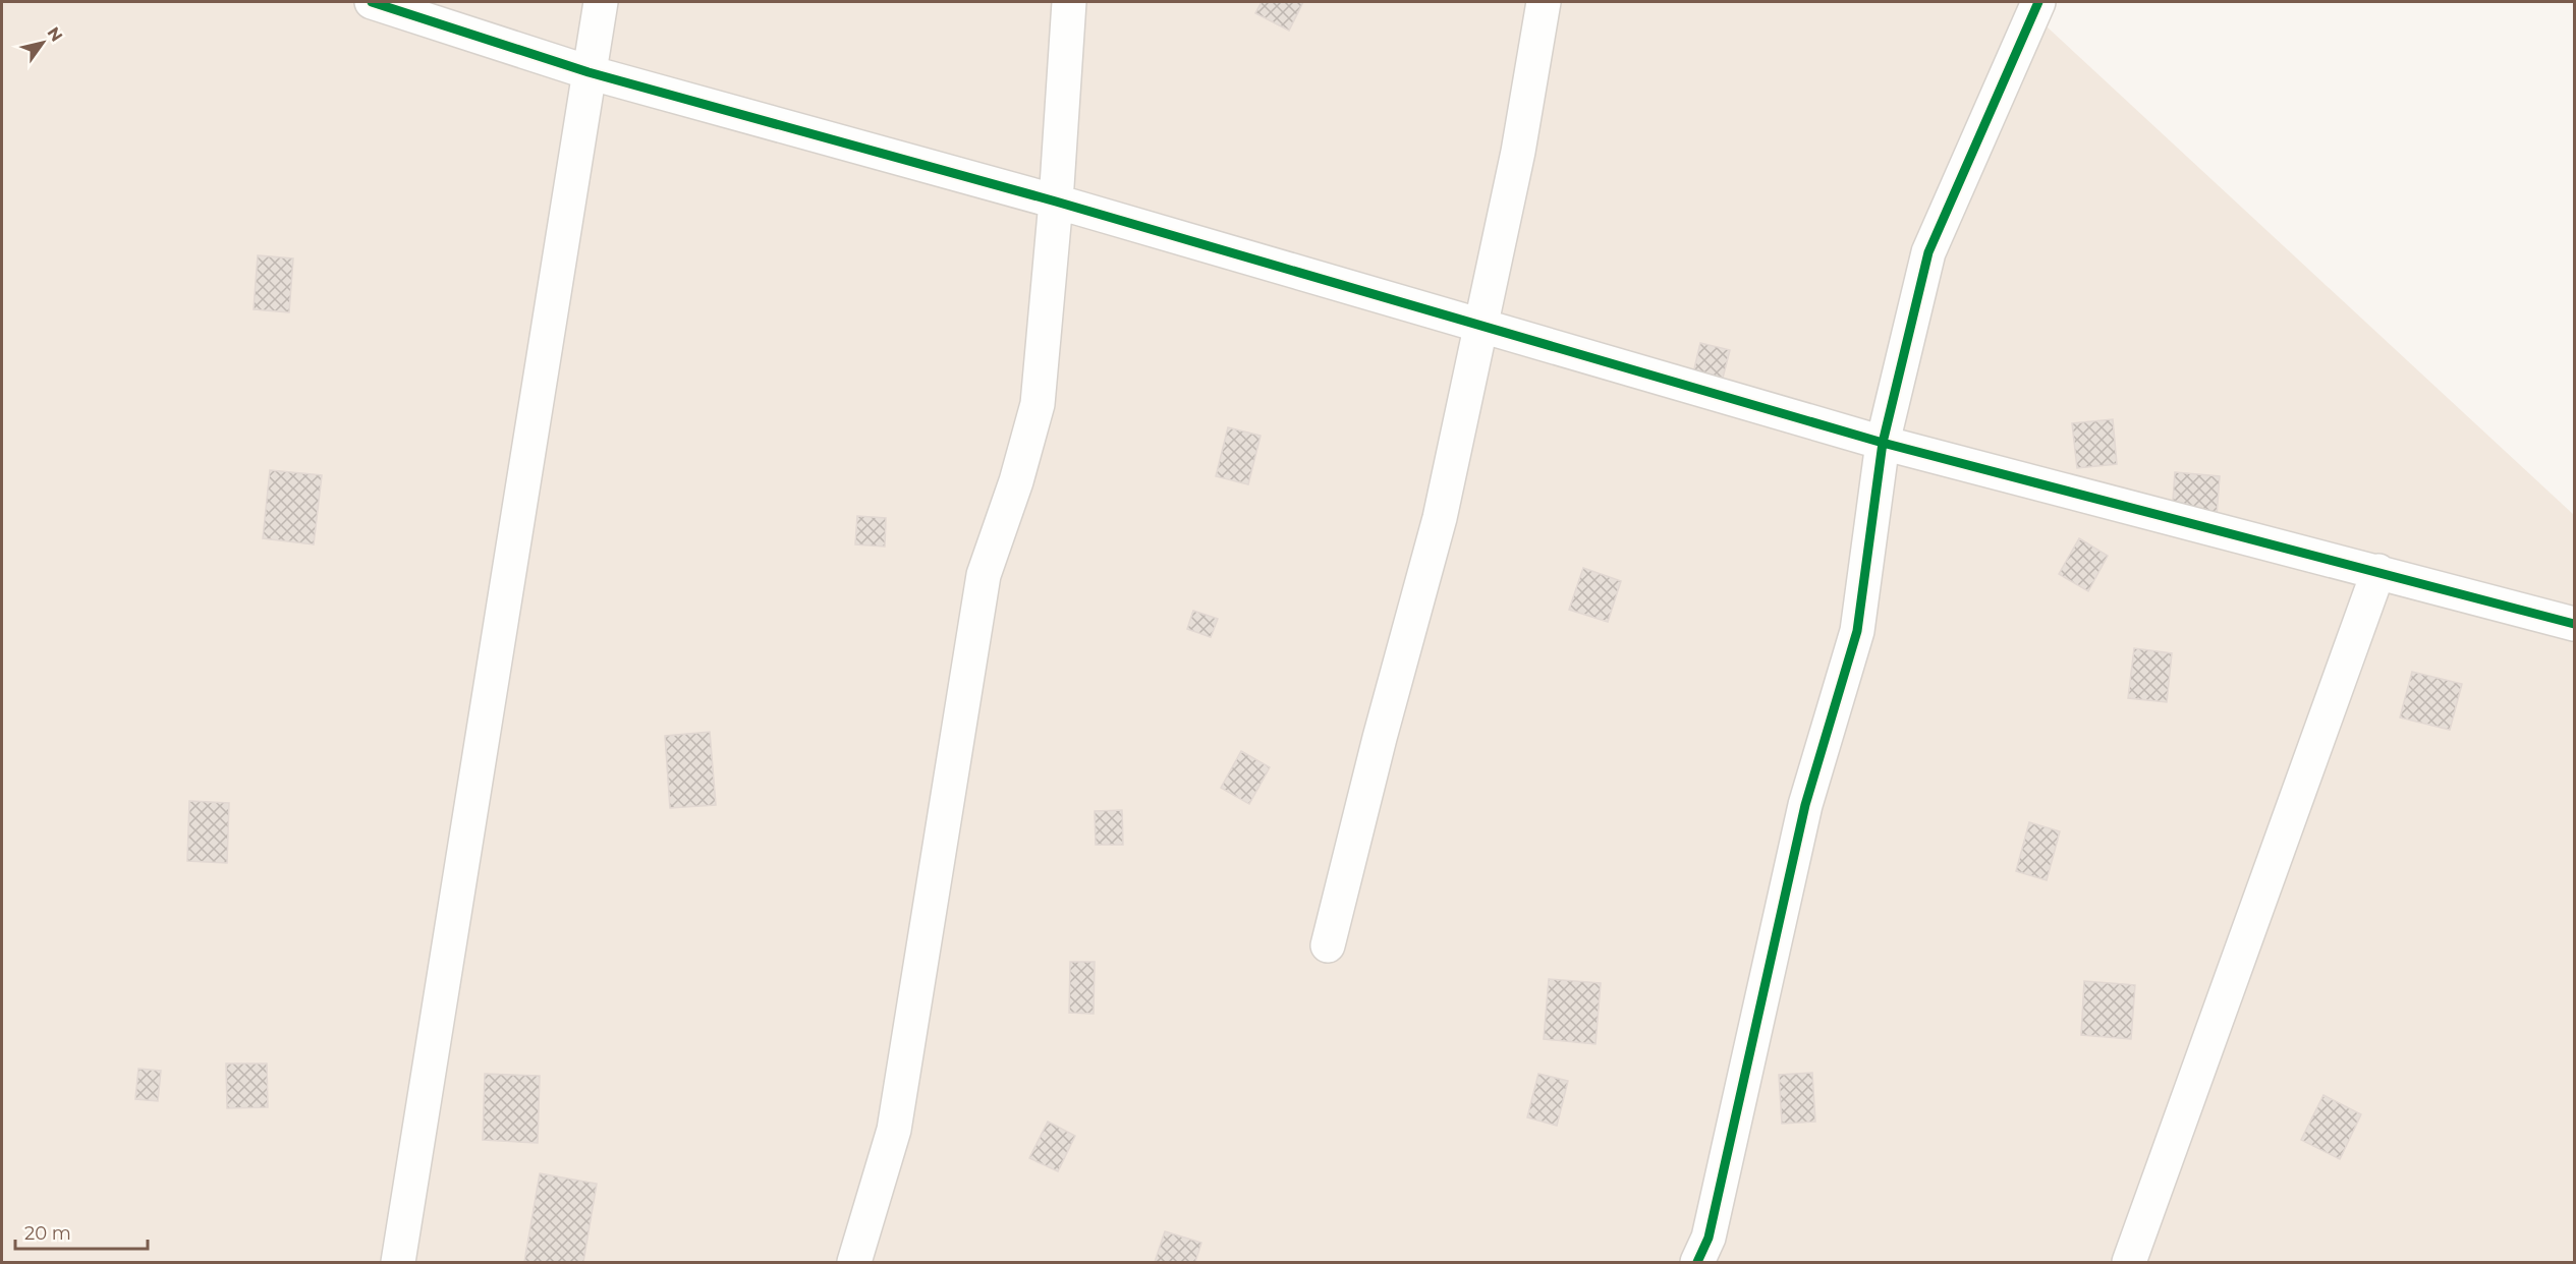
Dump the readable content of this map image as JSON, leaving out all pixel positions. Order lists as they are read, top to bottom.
{
  "scale_bar": "20 m",
  "north": "top right"
}
